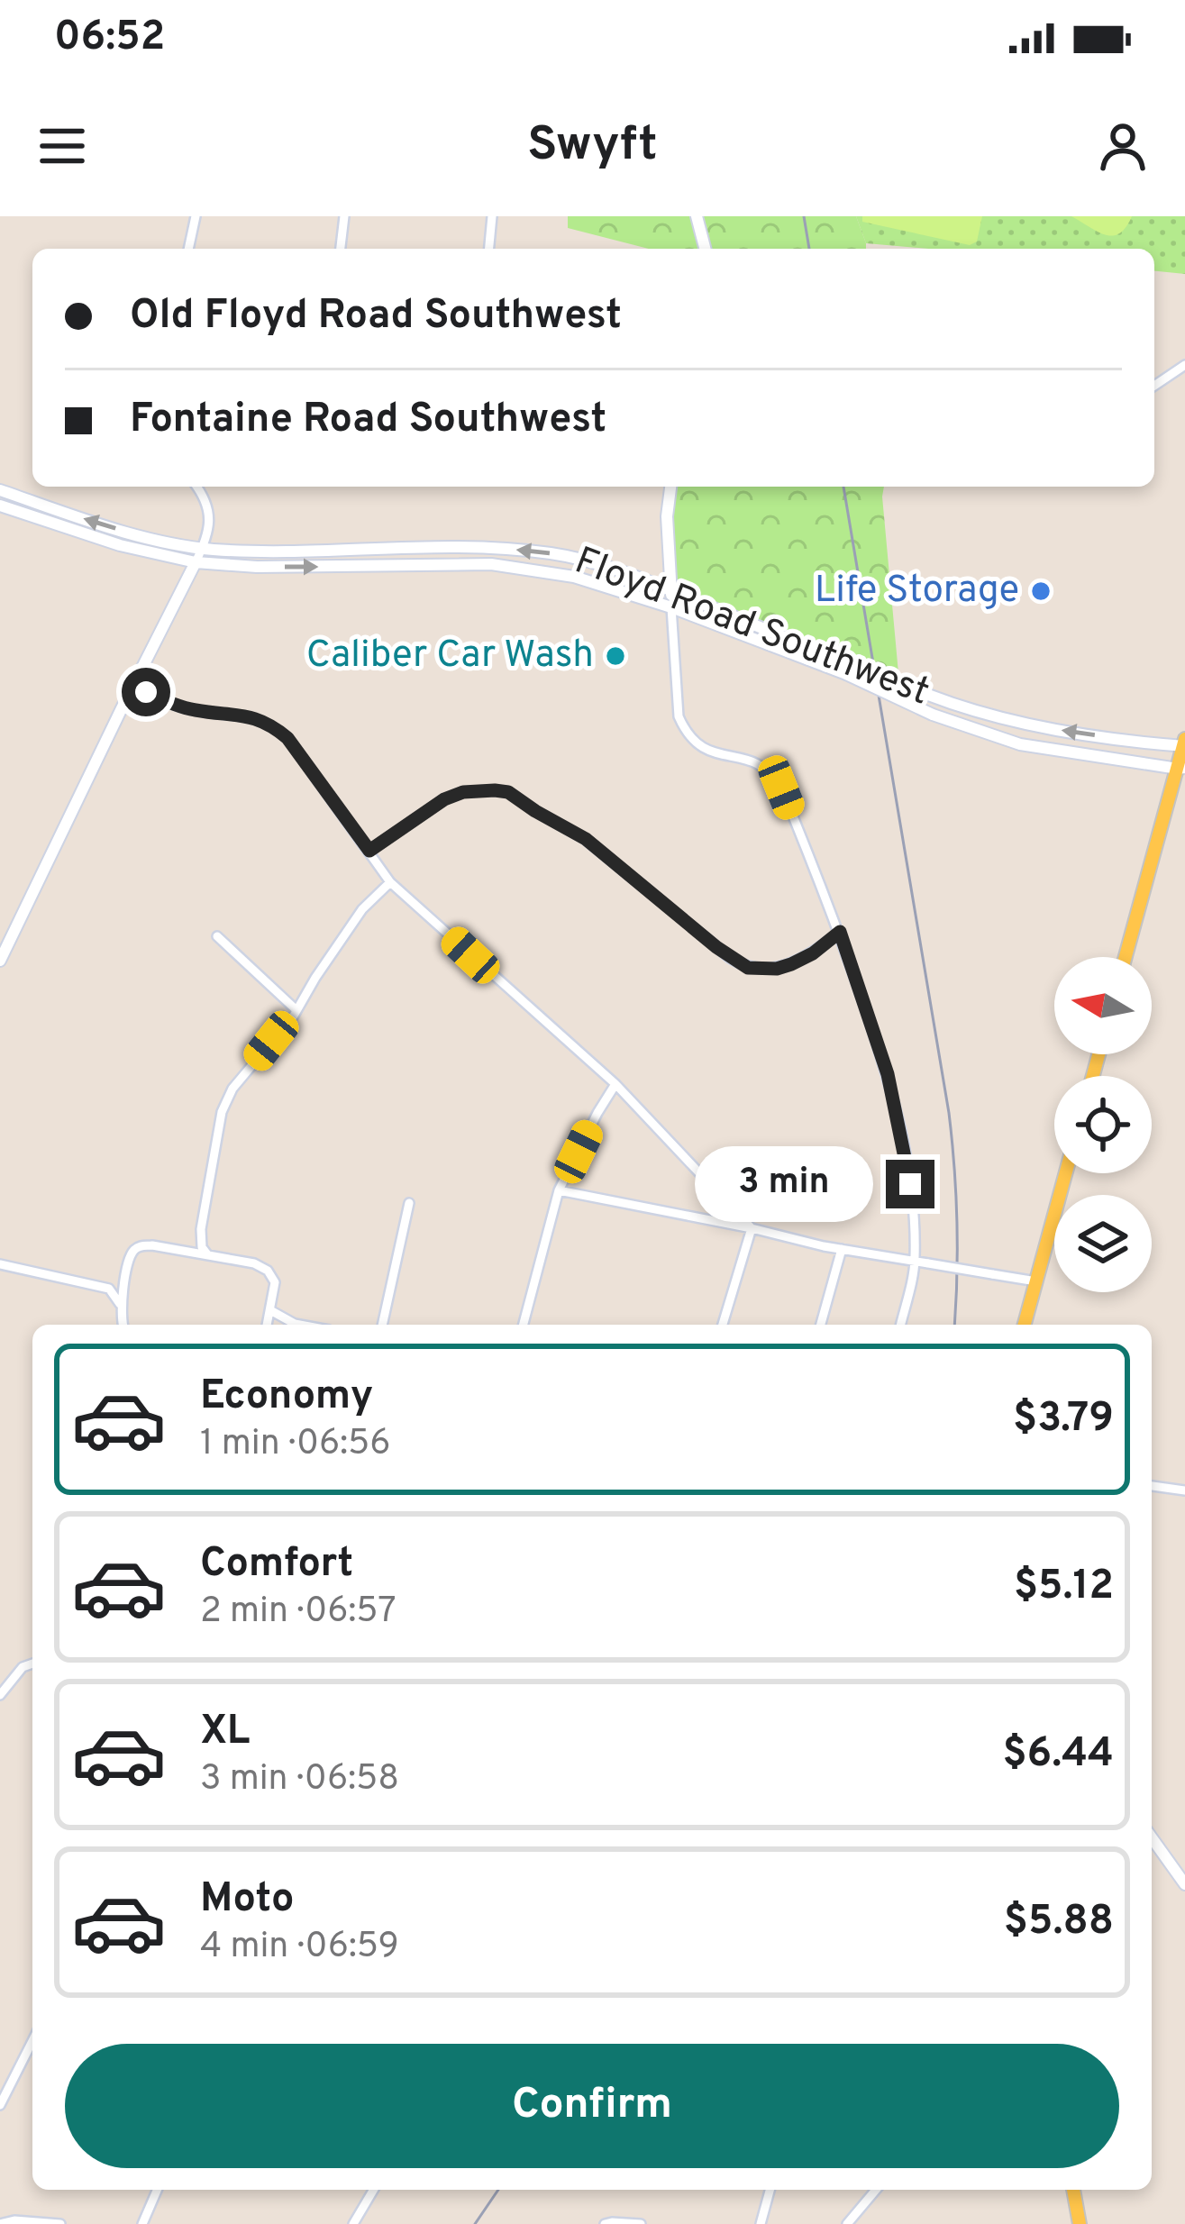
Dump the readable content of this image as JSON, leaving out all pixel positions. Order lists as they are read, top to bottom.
{
  "streets": {
    "main road": ["Floyd Road Southwest"]
  },
  "places": ["Life Storage", "Caliber Car Wash"],
  "north": "left",
  "page": {
    "status": "06:52",
    "header": "Swyft",
    "banner": ["Old Floyd Road Southwest", "Fontaine Road Southwest"],
    "bubble": "3 min",
    "list": [
      {
        "name": "Economy",
        "note": "1 min · 06:56",
        "value": "$3.79"
      },
      {
        "name": "Comfort",
        "note": "2 min · 06:57",
        "value": "$5.12"
      },
      {
        "name": "XL",
        "note": "3 min · 06:58",
        "value": "$6.44"
      },
      {
        "name": "Moto",
        "note": "4 min · 06:59",
        "value": "$5.88"
      }
    ],
    "buttons": "Confirm"
  }
}
